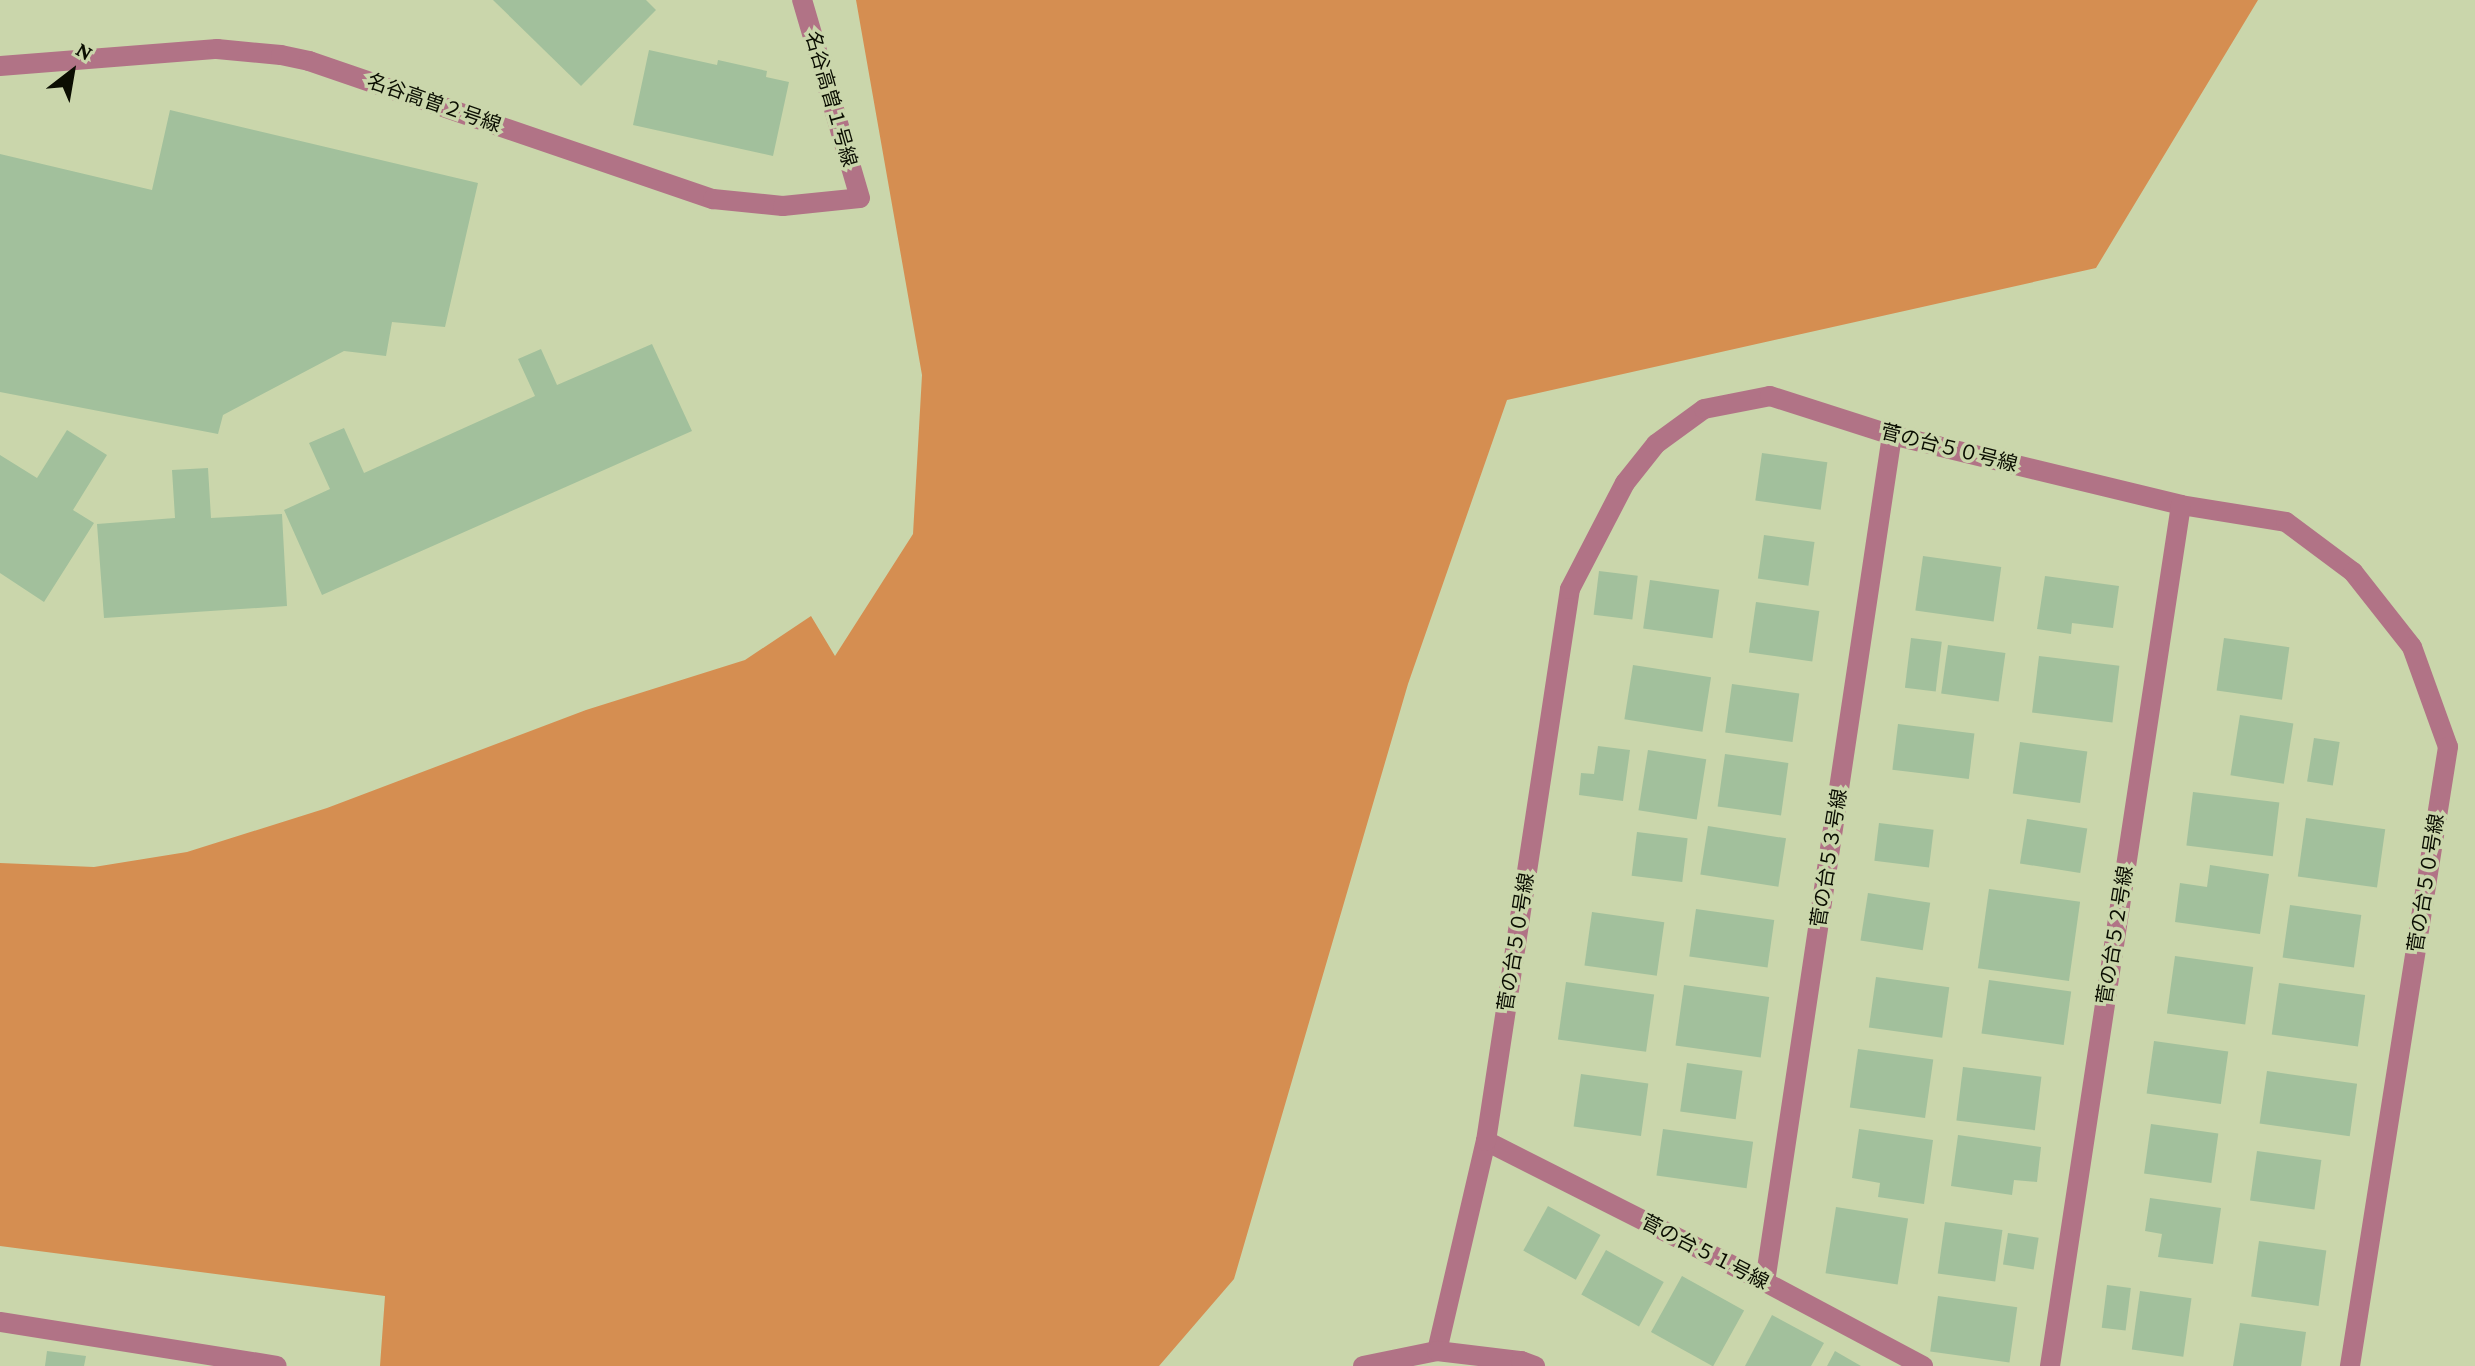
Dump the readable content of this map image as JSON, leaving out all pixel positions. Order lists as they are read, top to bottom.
{
  "streets": {
    "street": [
      "名谷高曽１号線",
      "名谷高曽２号線",
      "菅の台５０号線",
      "菅の台５３号線",
      "菅の台５２号線",
      "菅の台５１号線"
    ]
  },
  "crossings": [
    ["名谷高曽１号線", "名谷高曽２号線"],
    ["菅の台５０号線", "菅の台５３号線"],
    ["菅の台５０号線", "菅の台５２号線"],
    ["菅の台５０号線", "菅の台５１号線"],
    ["菅の台５３号線", "菅の台５１号線"]
  ],
  "north": "top right"
}
